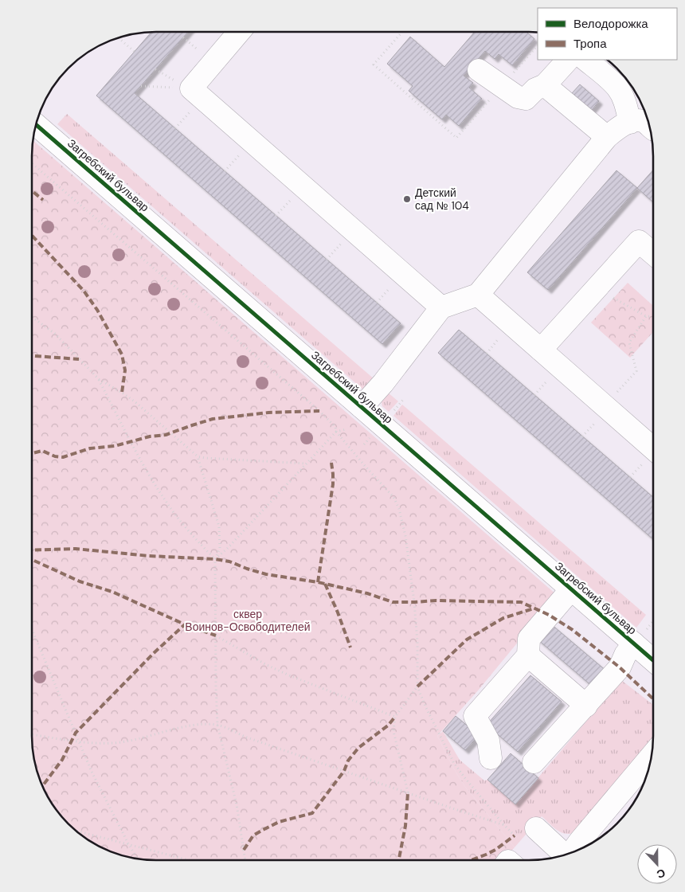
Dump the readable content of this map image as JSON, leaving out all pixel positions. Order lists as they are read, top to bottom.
{
  "streets": {
    "street": ["Загребский бульвар"]
  },
  "parks": ["сквер Воинов-Освободителей"],
  "places": ["Детский сад № 104"],
  "legend": ["Велодорожка", "Тропа"],
  "north": "bottom"
}
